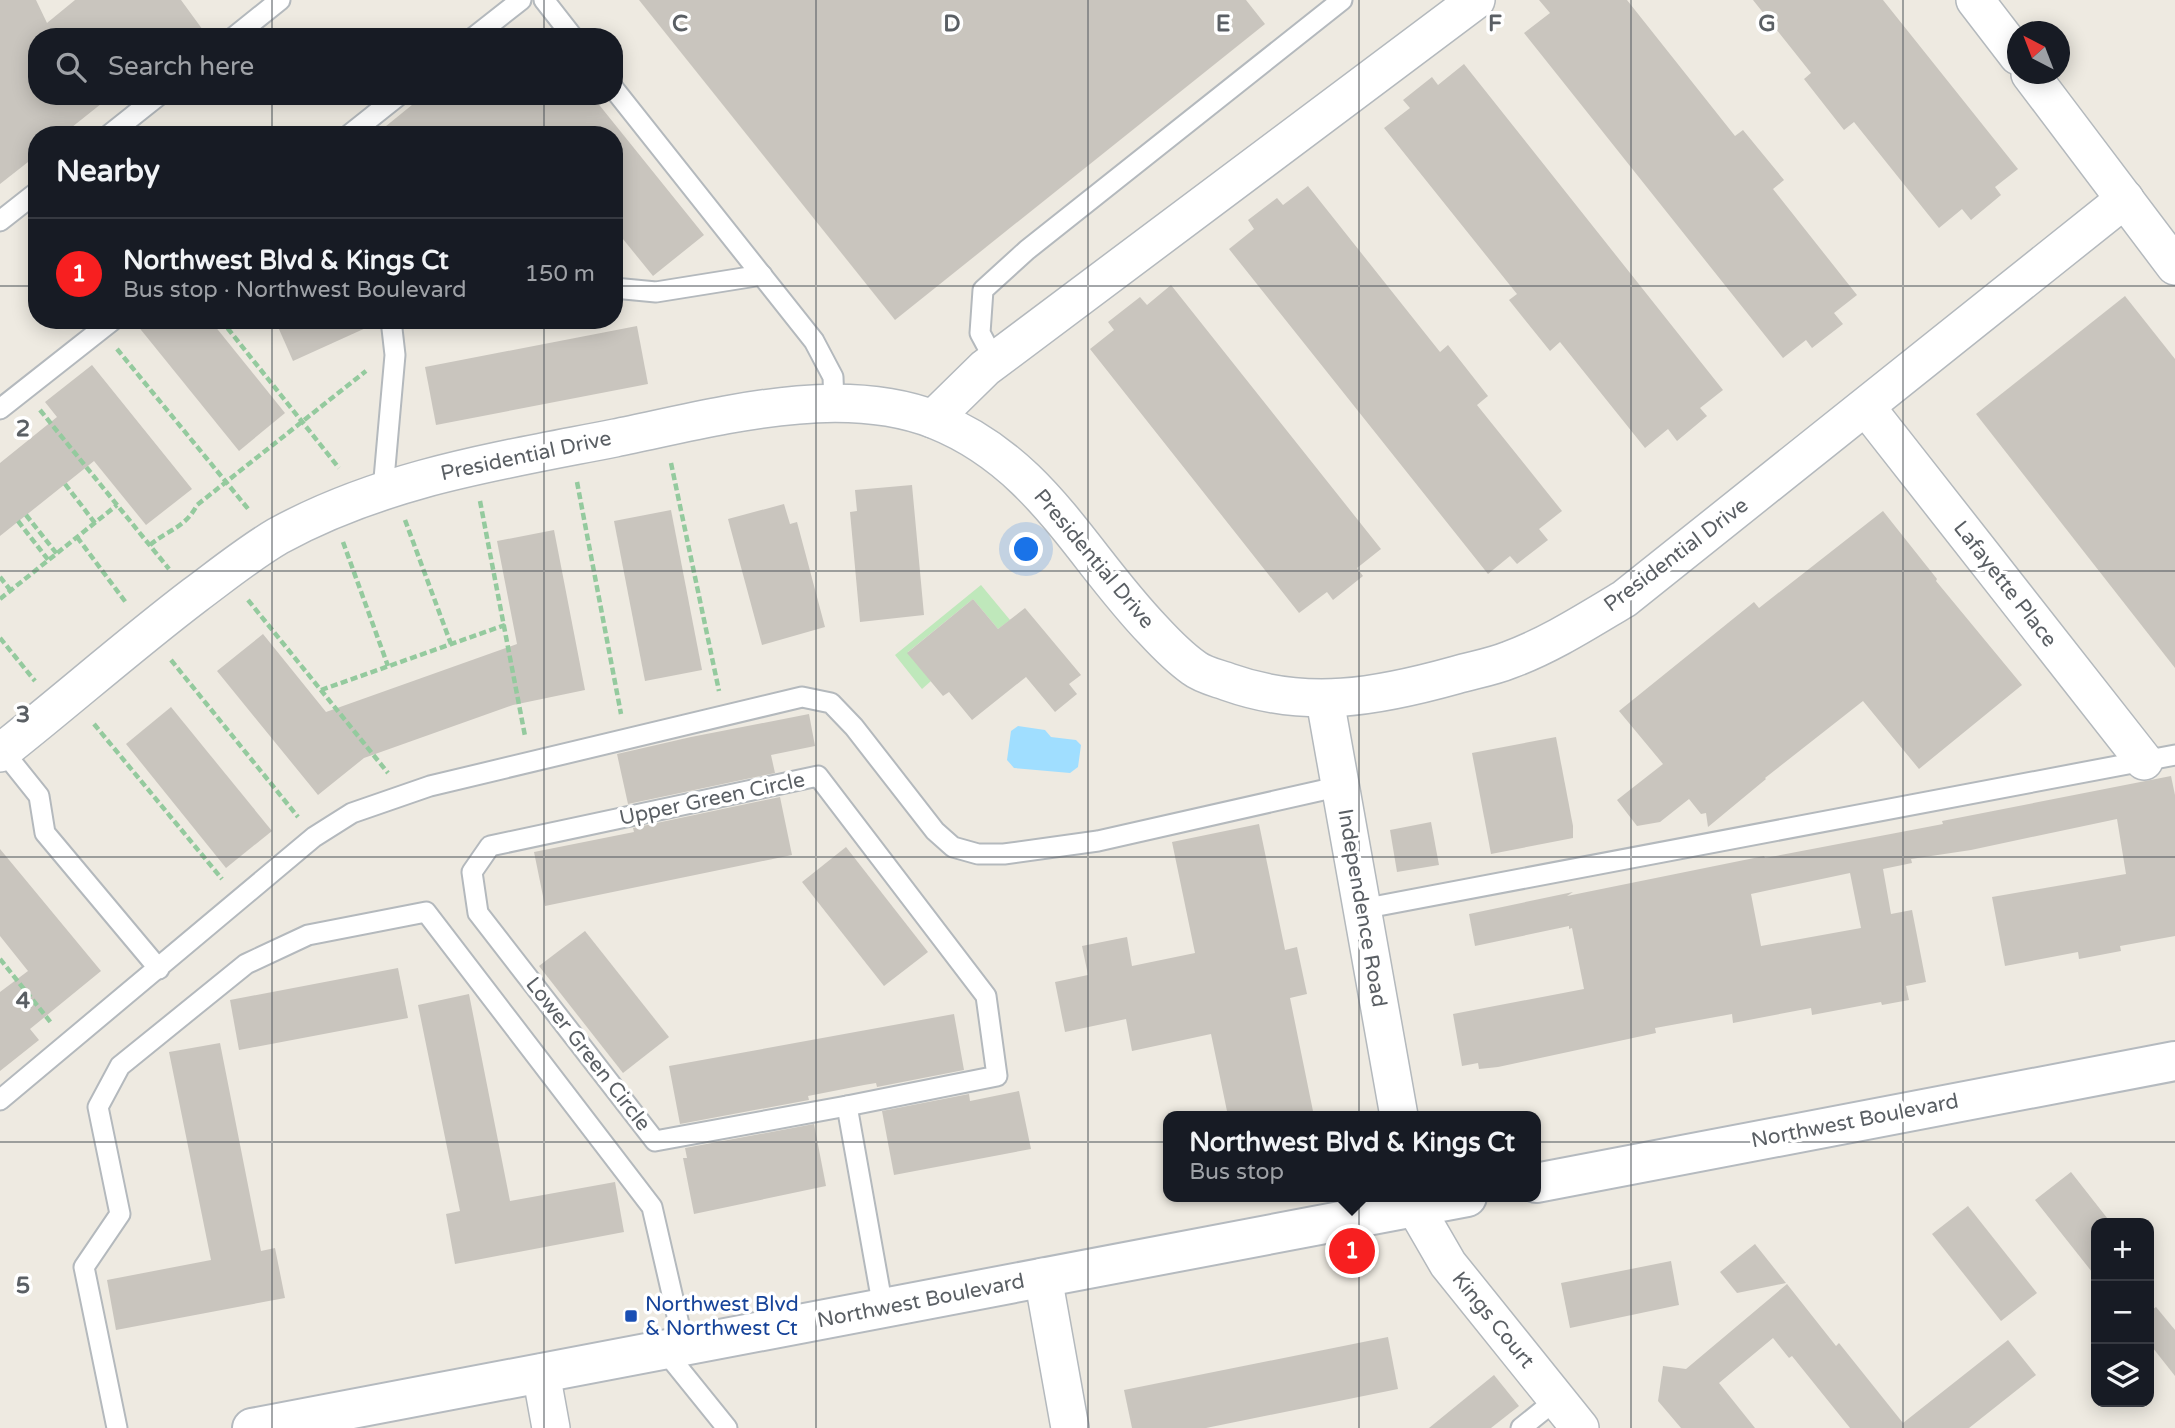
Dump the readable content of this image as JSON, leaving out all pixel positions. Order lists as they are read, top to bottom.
{
  "streets": {
    "main road": ["Northwest Boulevard"],
    "street": [
      "Presidential Drive",
      "Lafayette Place",
      "Independence Road",
      "Kings Court"
    ],
    "lane": ["Upper Green Circle", "Lower Green Circle"]
  },
  "crossings": [
    ["Presidential Drive", "Lafayette Place"],
    ["Presidential Drive", "Independence Road"],
    ["Upper Green Circle", "Lower Green Circle"],
    ["Northwest Boulevard", "Kings Court"]
  ],
  "places": {
    "transit": ["Northwest Blvd & Northwest Ct"]
  },
  "north": "top left",
  "page": {
    "search": "Search here",
    "heading": "Nearby",
    "list": [
      {
        "mark": "1",
        "name": "Northwest Blvd & Kings Ct",
        "note": "Bus stop · Northwest Boulevard",
        "value": "150 m"
      }
    ],
    "popup": ["Northwest Blvd & Kings Ct", "Bus stop"],
    "map_buttons": ["+", "−"],
    "pins": "1"
  },
  "grid": {
    "columns": [
      "C",
      "D",
      "E",
      "F",
      "G"
    ],
    "rows": [
      "2",
      "3",
      "4",
      "5"
    ]
  }
}
